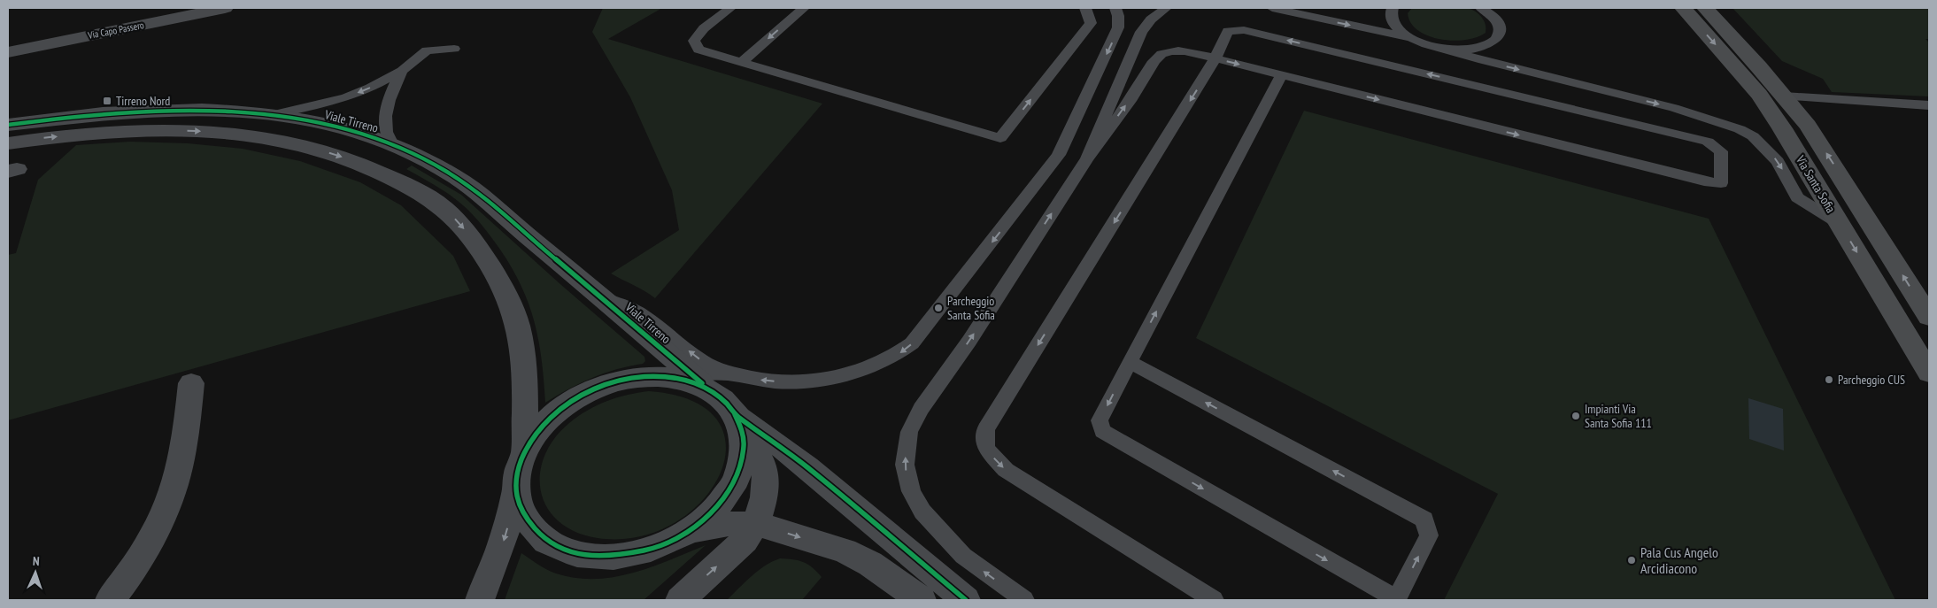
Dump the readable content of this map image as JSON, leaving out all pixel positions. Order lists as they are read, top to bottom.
{
  "streets": {
    "main road": ["Via Santa Sofia"],
    "street": ["Via Capo Passero", "Viale Tirreno"]
  },
  "places": {
    "transit": ["Tirreno Nord"],
    "other": [
      "Parcheggio Santa Sofia",
      "Parcheggio CUS",
      "Impianti Via Santa Sofia 111",
      "Pala Cus Angelo Arcidiacono"
    ]
  },
  "north": "top"
}
